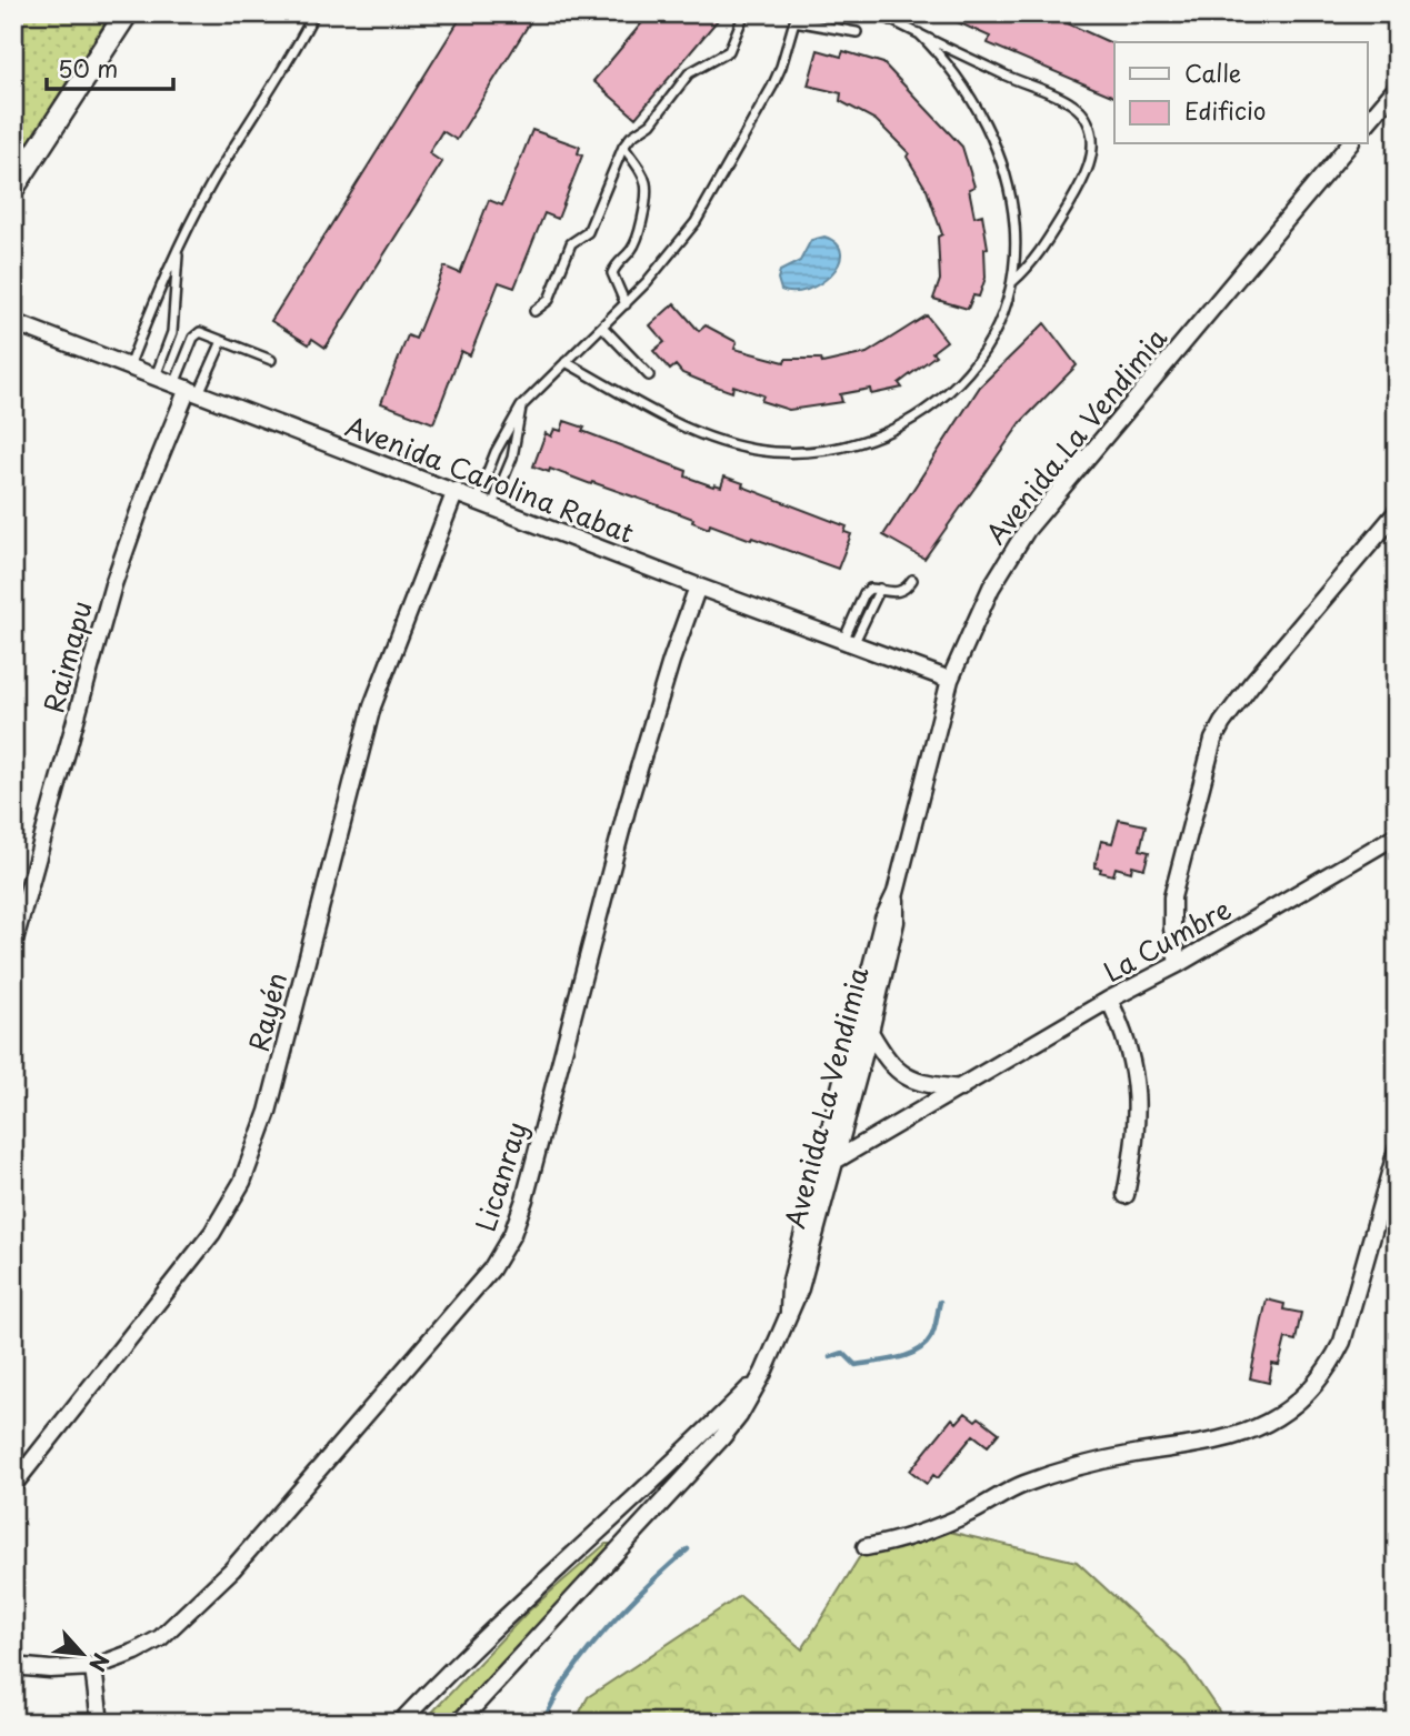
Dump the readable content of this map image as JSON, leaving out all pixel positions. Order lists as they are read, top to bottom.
{
  "streets": {
    "street": [
      "Avenida La Vendimia",
      "Avenida Carolina Rabat",
      "Raimapu",
      "La Cumbre",
      "Rayén",
      "Licanray"
    ]
  },
  "crossings": [
    ["Avenida La Vendimia", "Avenida Carolina Rabat"],
    ["Avenida La Vendimia", "La Cumbre"],
    ["Avenida Carolina Rabat", "Raimapu"],
    ["Avenida Carolina Rabat", "Rayén"],
    ["Avenida Carolina Rabat", "Licanray"]
  ],
  "legend": ["Calle", "Edificio"],
  "scale_bar": "50 m",
  "north": "bottom right"
}
